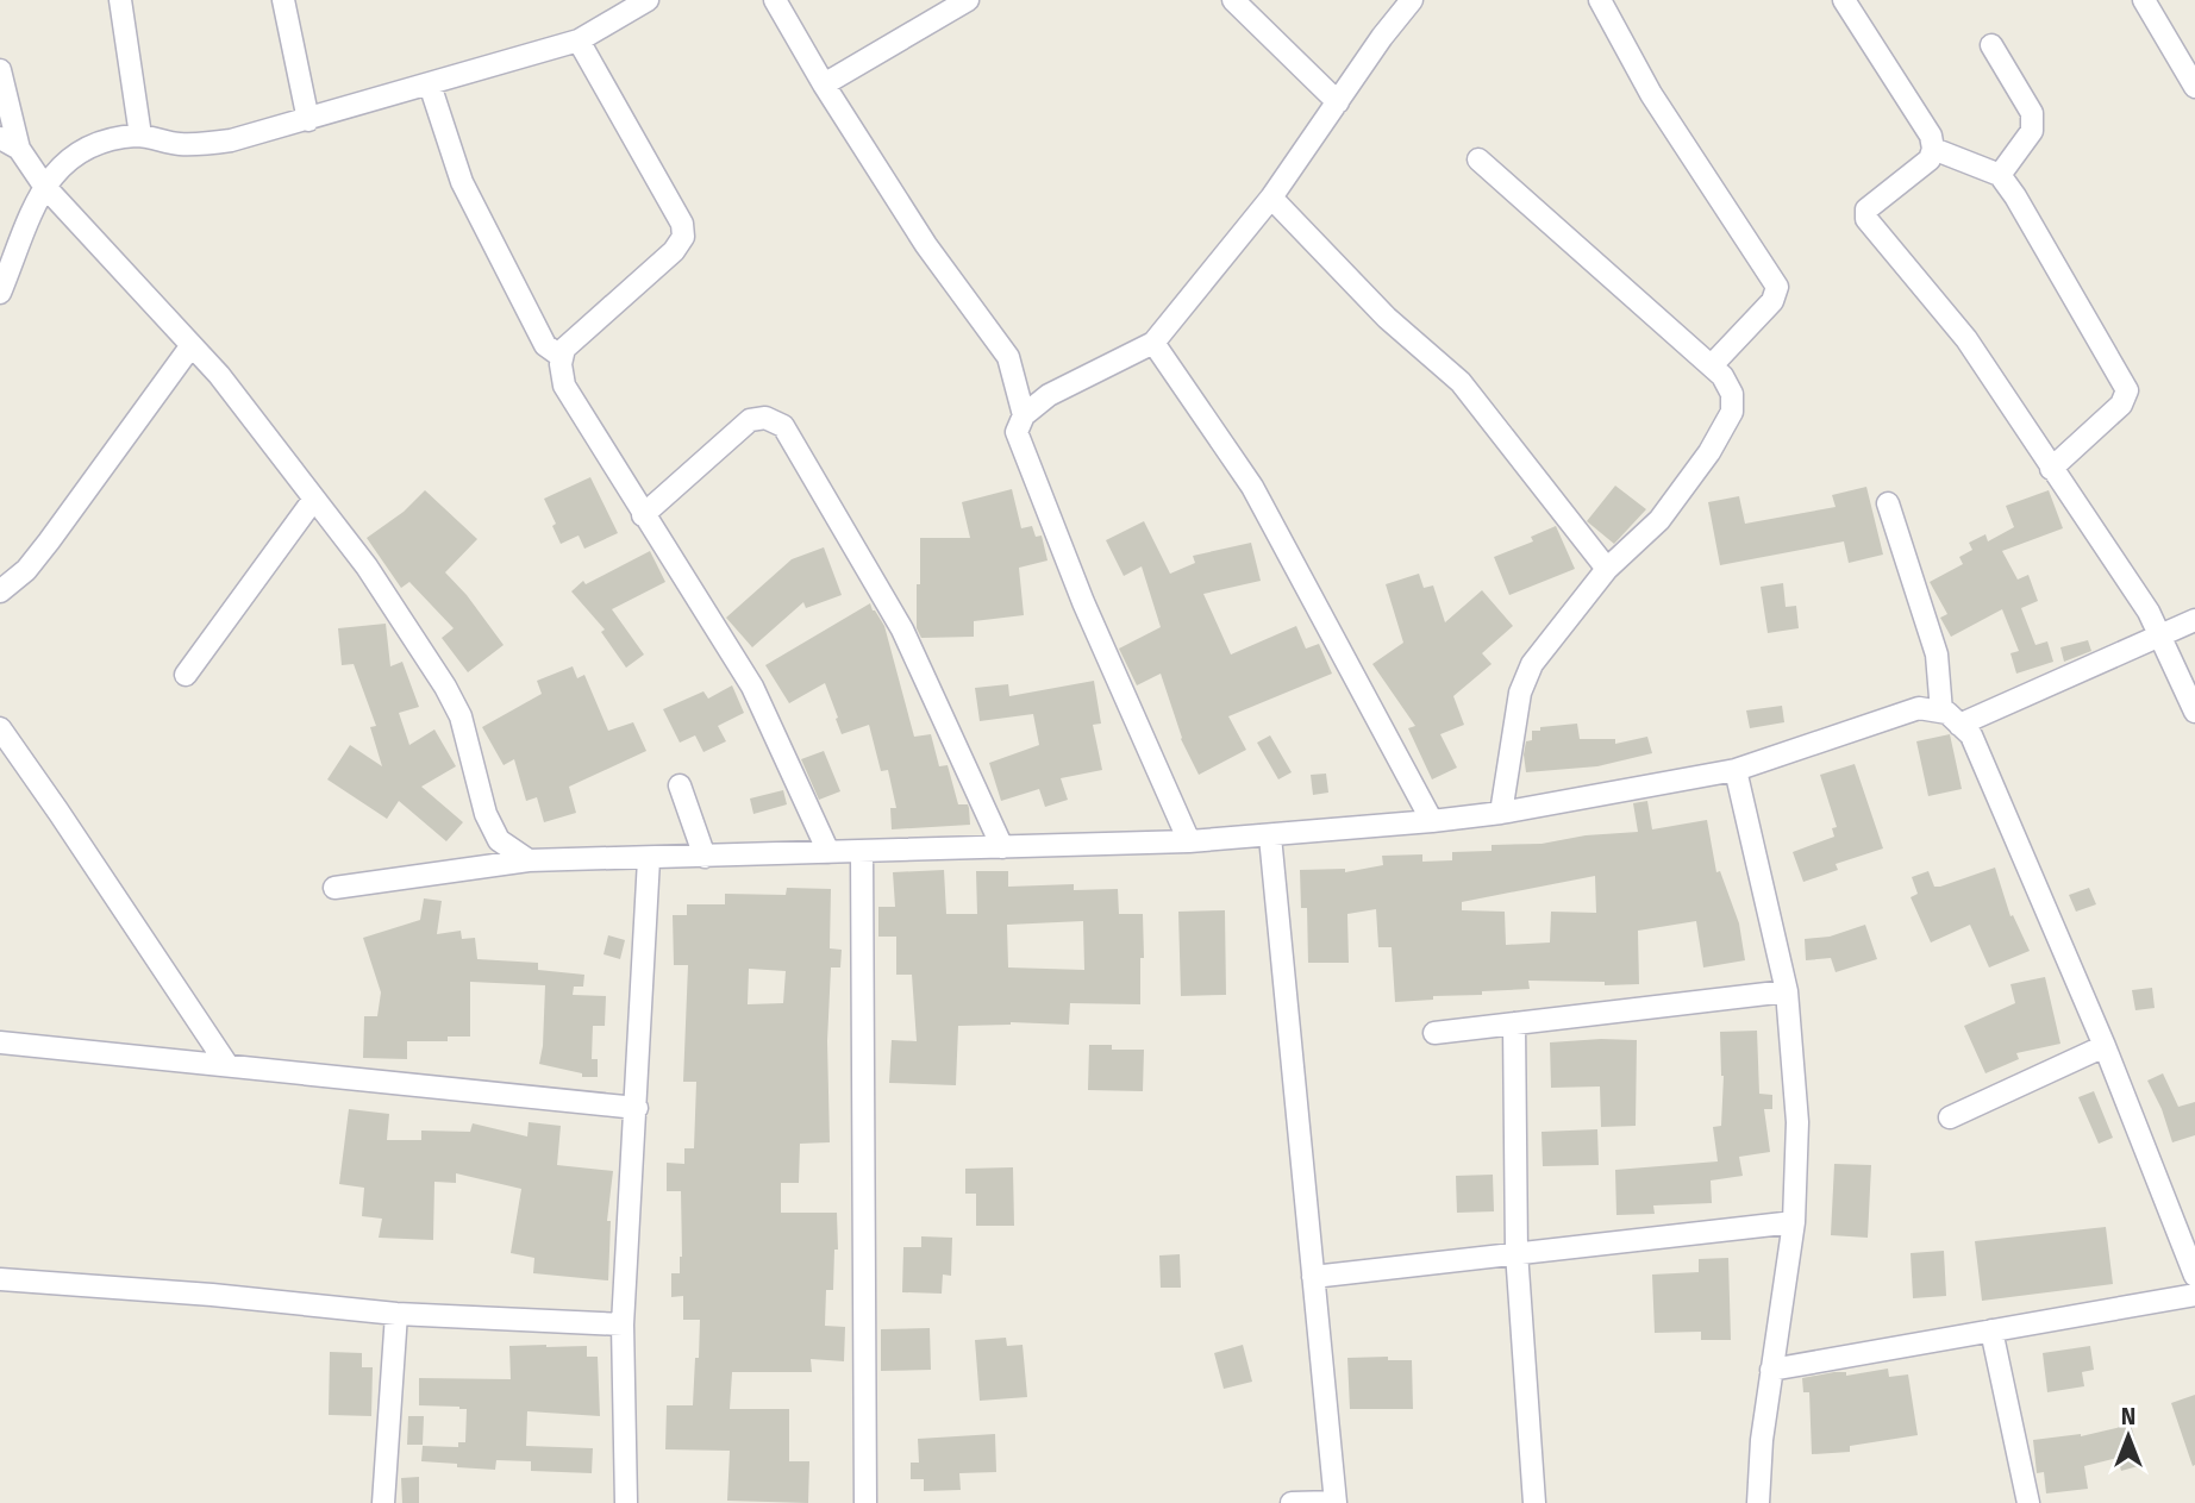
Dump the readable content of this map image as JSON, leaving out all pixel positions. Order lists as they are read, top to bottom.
{
  "north": "top"
}
